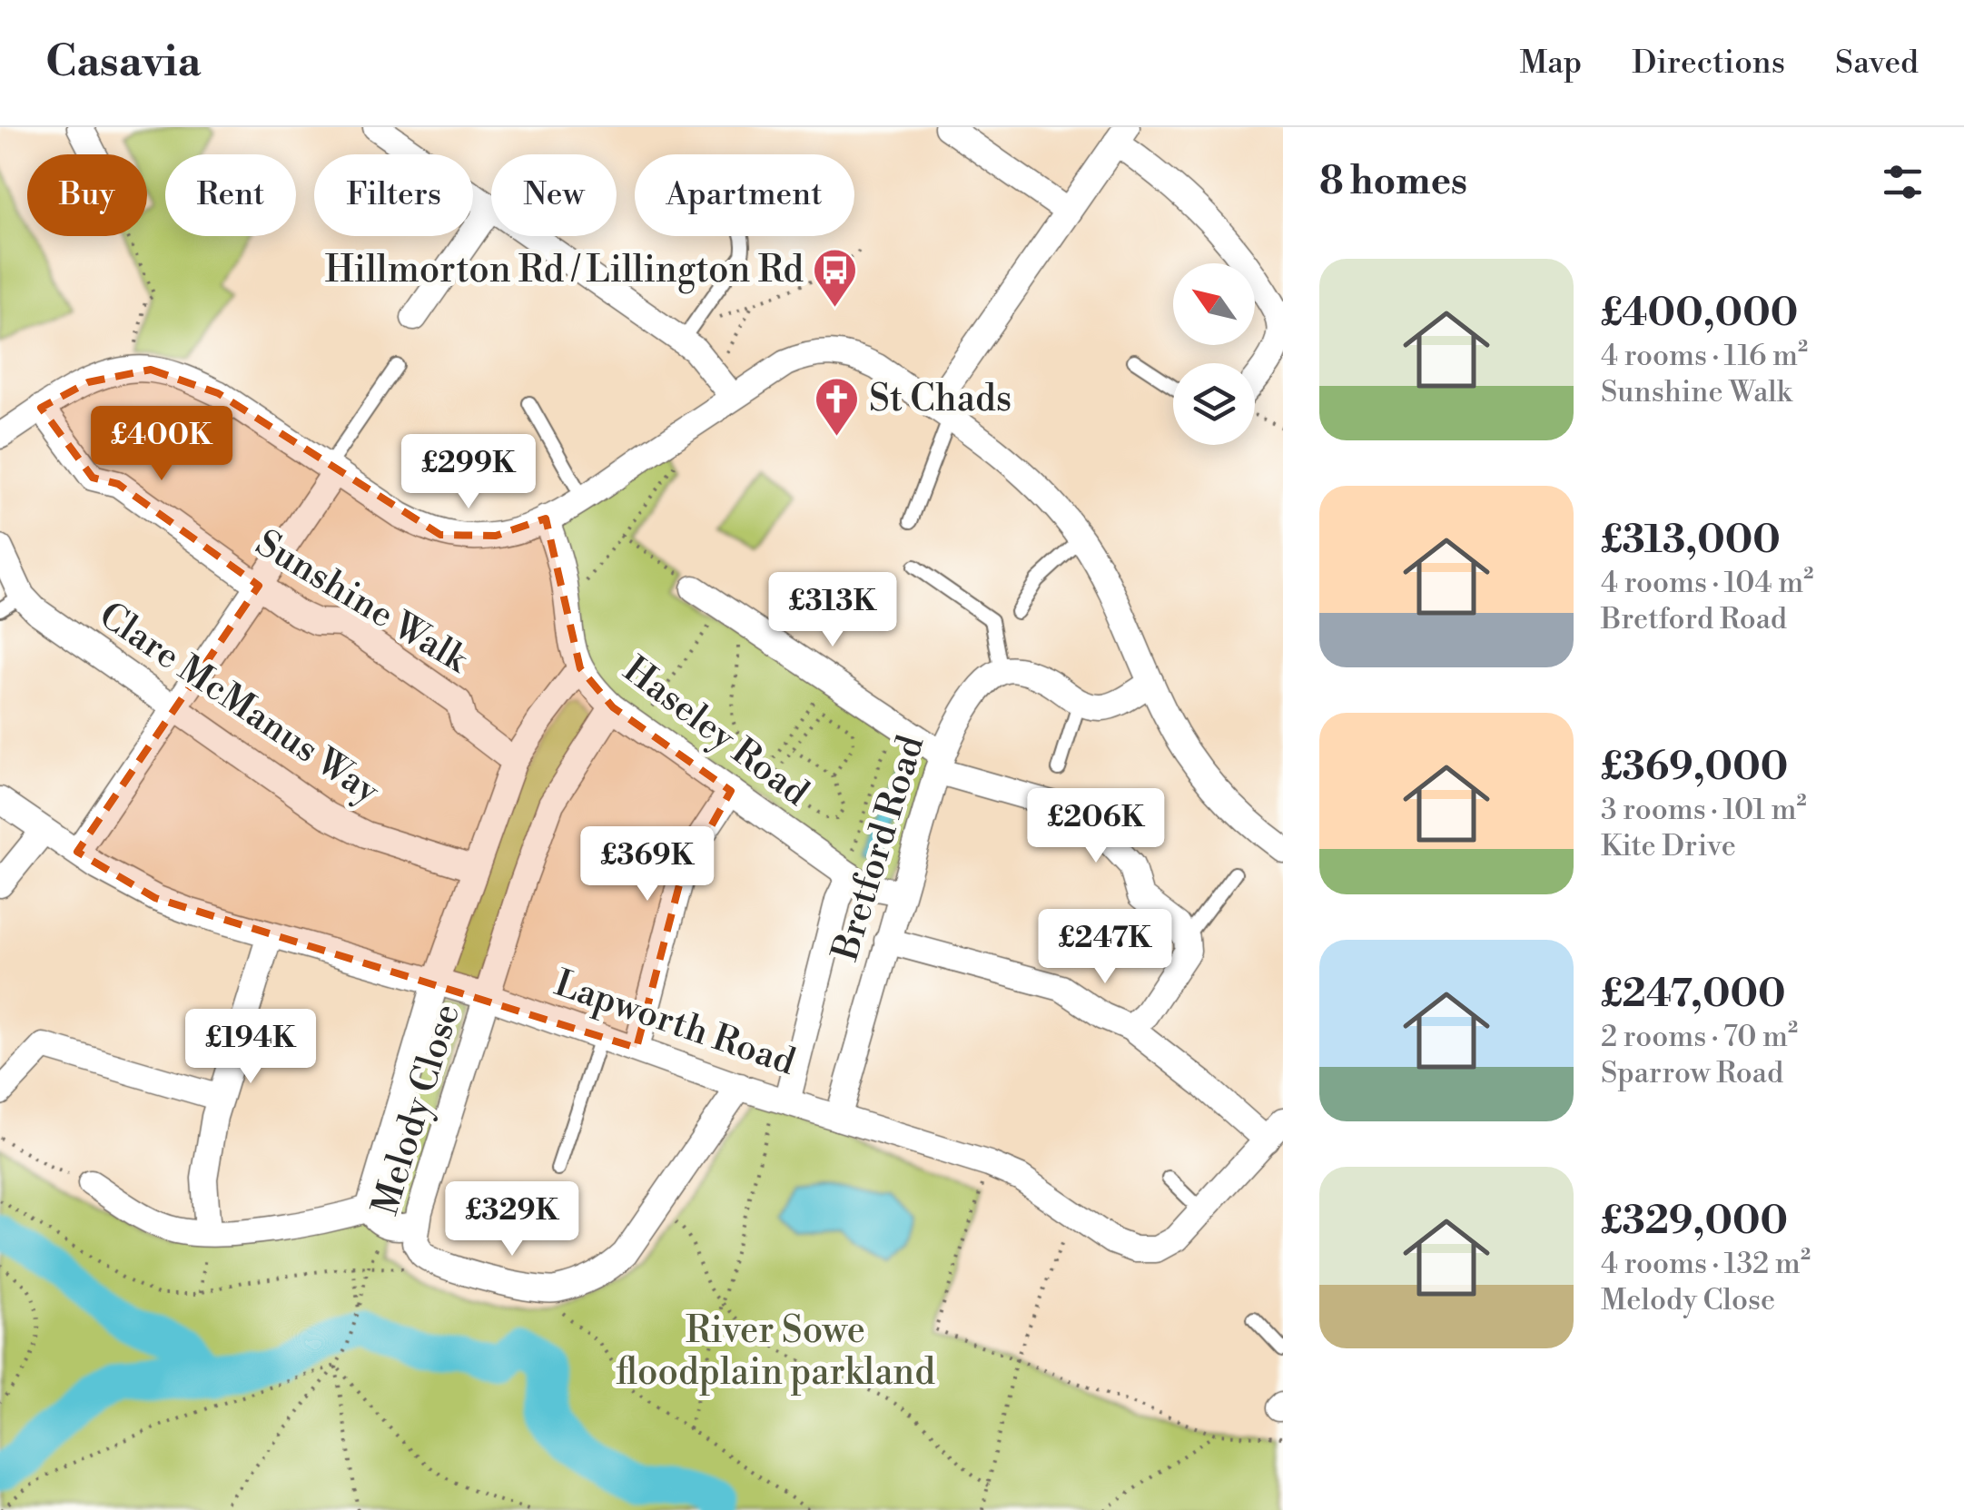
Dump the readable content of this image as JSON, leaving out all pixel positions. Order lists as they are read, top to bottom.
{
  "streets": {
    "street": [
      "Sunshine Walk",
      "Clare McManus Way",
      "Haseley Road",
      "Bretford Road",
      "Lapworth Road",
      "Melody Close"
    ]
  },
  "crossings": [
    ["Haseley Road", "Bretford Road"],
    ["Haseley Road", "Melody Close"],
    ["Bretford Road", "Lapworth Road"],
    ["Lapworth Road", "Melody Close"]
  ],
  "parks": ["River Sowe floodplain parkland"],
  "places": {
    "bus stop": ["Hillmorton Rd / Lillington Rd"],
    "church": ["St Chads"]
  },
  "north": "top left",
  "page": {
    "header": "Casavia",
    "nav": ["Map", "Directions", "Saved"],
    "heading": "8 homes",
    "chip": [
      "Buy",
      "Rent",
      "Filters",
      "New",
      "Apartment"
    ],
    "list": [
      {
        "name": "£400,000",
        "note": "4 rooms · 116 m² · Sunshine Walk"
      },
      {
        "name": "£313,000",
        "note": "4 rooms · 104 m² · Bretford Road"
      },
      {
        "name": "£369,000",
        "note": "3 rooms · 101 m² · Kite Drive"
      },
      {
        "name": "£247,000",
        "note": "2 rooms · 70 m² · Sparrow Road"
      },
      {
        "name": "£329,000",
        "note": "4 rooms · 132 m² · Melody Close"
      }
    ],
    "price": [
      "£400K",
      "£299K",
      "£313K",
      "£206K",
      "£369K",
      "£247K",
      "£194K",
      "£329K"
    ]
  }
}
